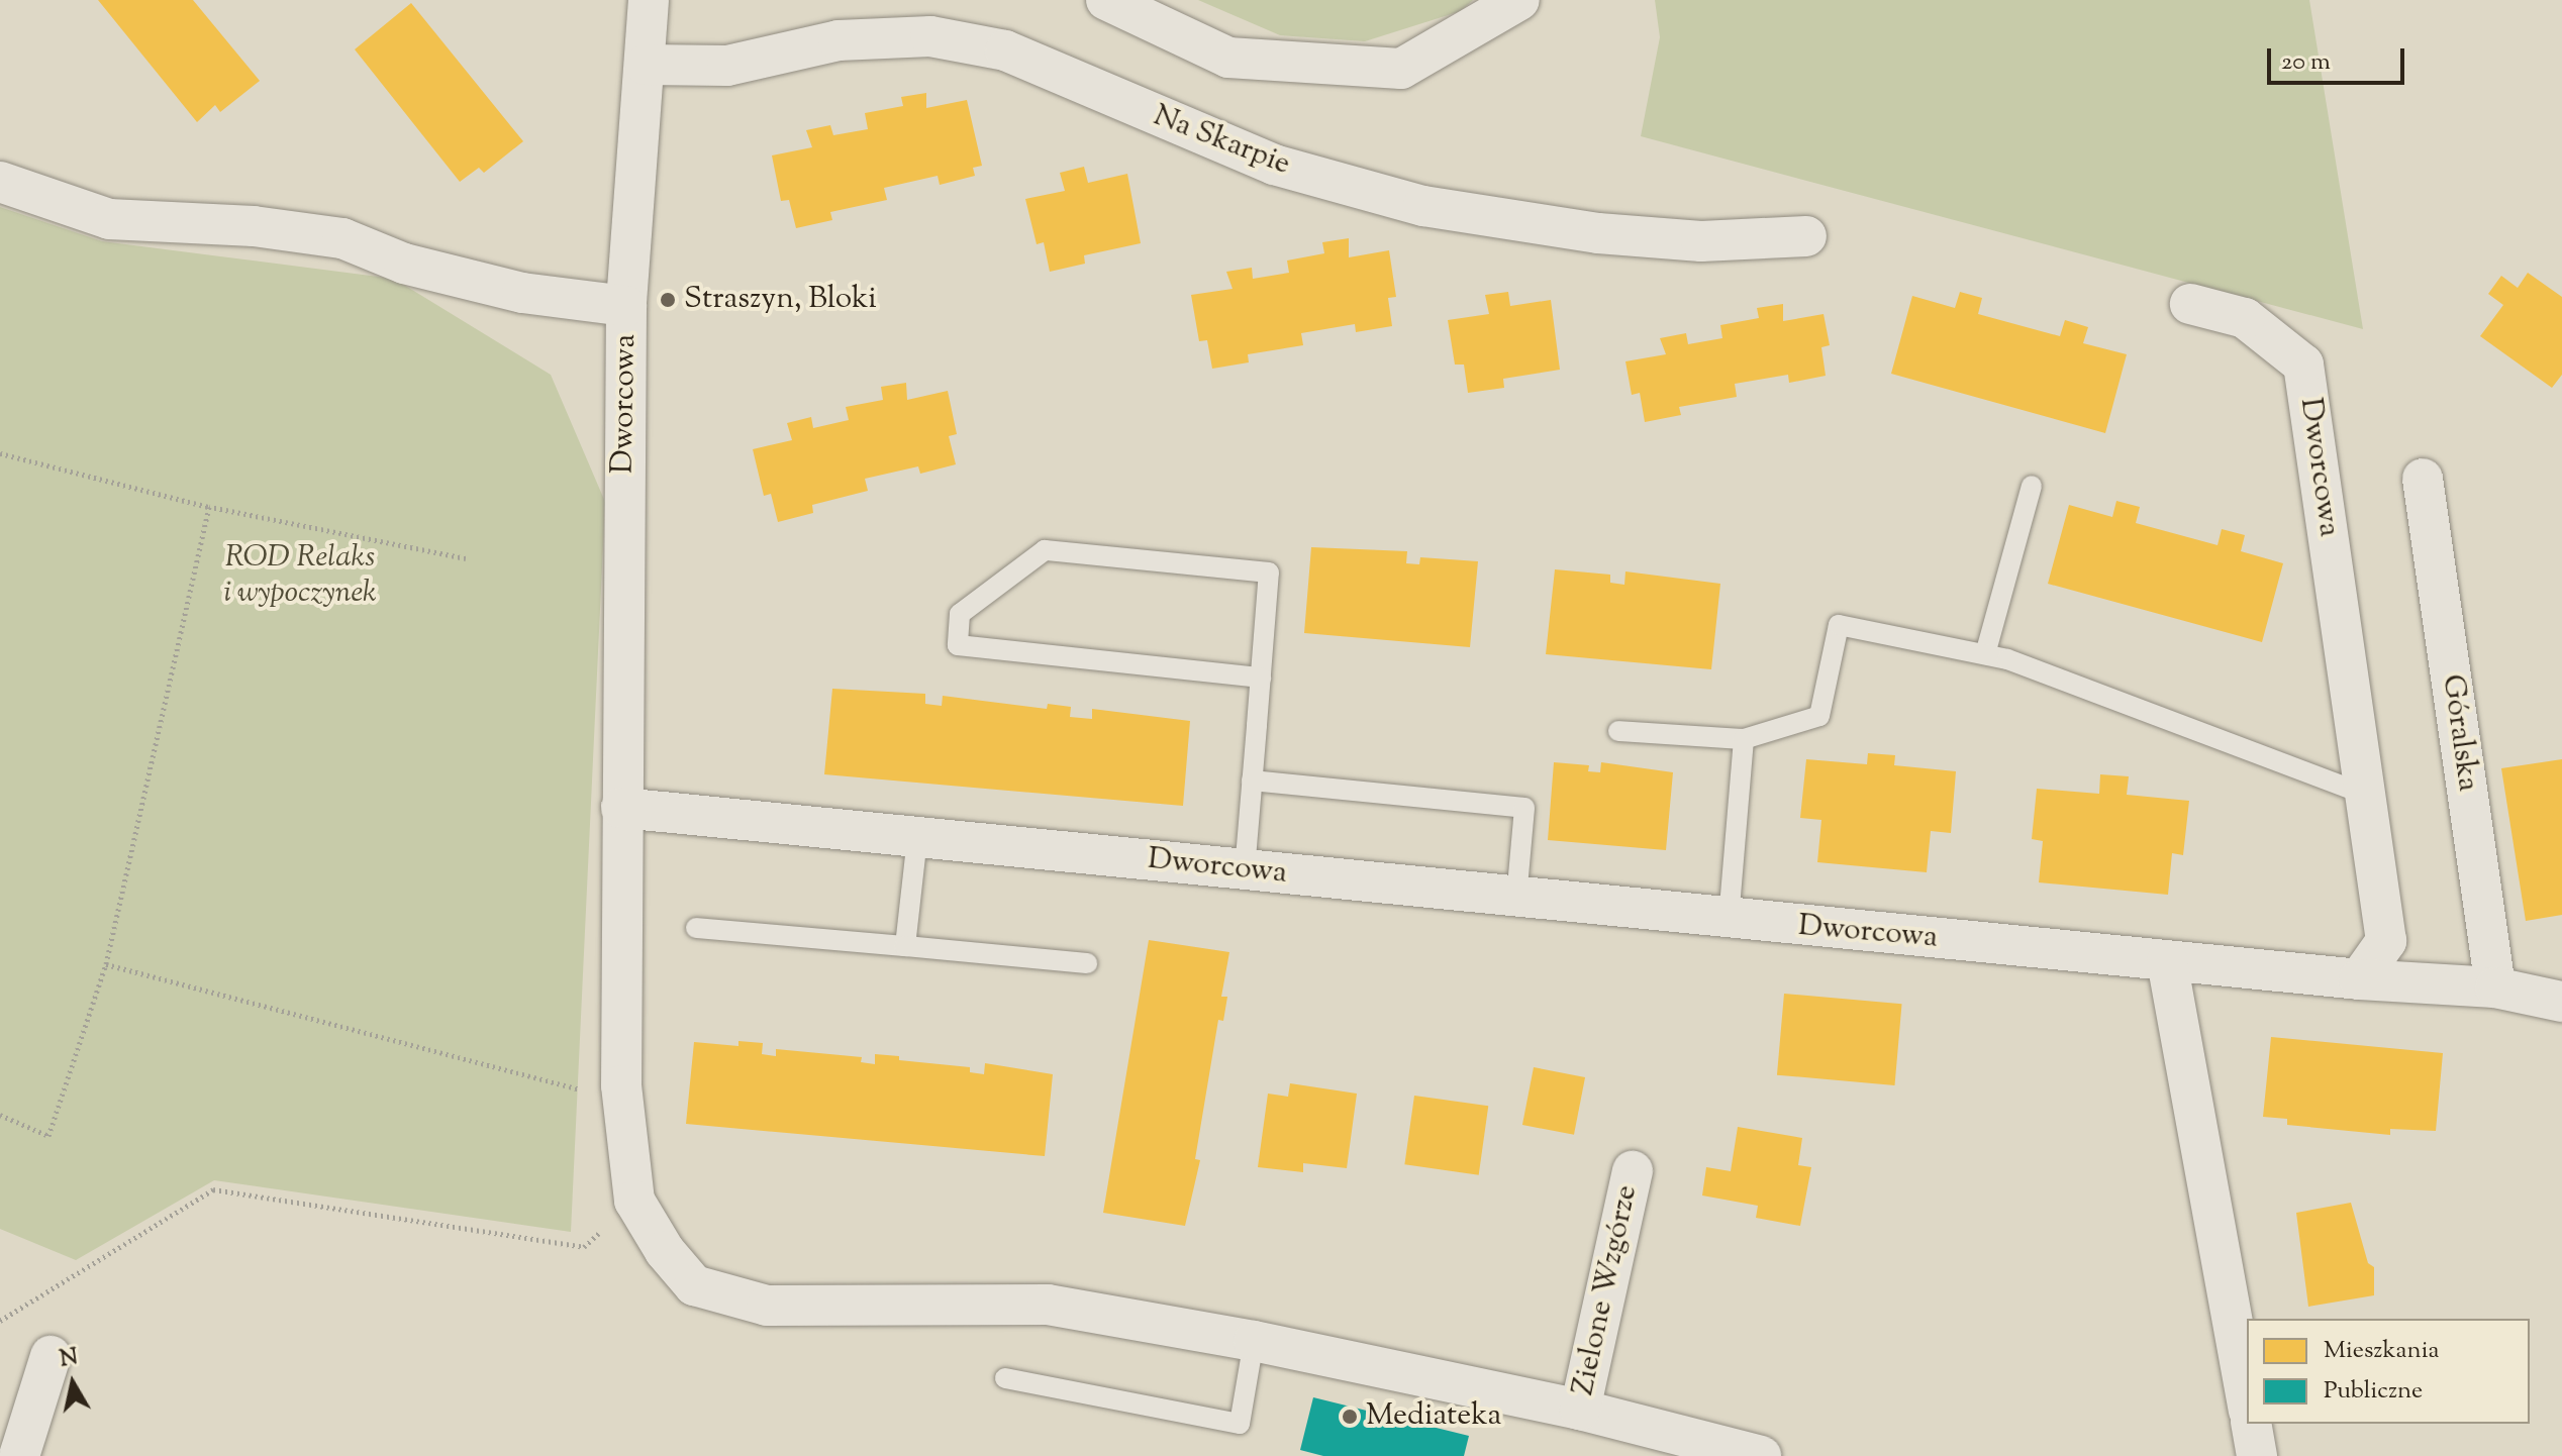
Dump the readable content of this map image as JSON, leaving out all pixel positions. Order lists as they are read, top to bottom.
{
  "streets": {
    "street": [
      "Na Skarpie",
      "Dworcowa",
      "Góralska",
      "Zielone Wzgórze"
    ]
  },
  "crossings": [
    ["Na Skarpie", "Dworcowa"],
    ["Dworcowa", "Zielone Wzgórze"]
  ],
  "parks": ["ROD Relaks i wypoczynek"],
  "places": ["Straszyn, Bloki", "Mediateka"],
  "legend": ["Mieszkania", "Publiczne"],
  "scale_bar": "20 m",
  "north": "top"
}
